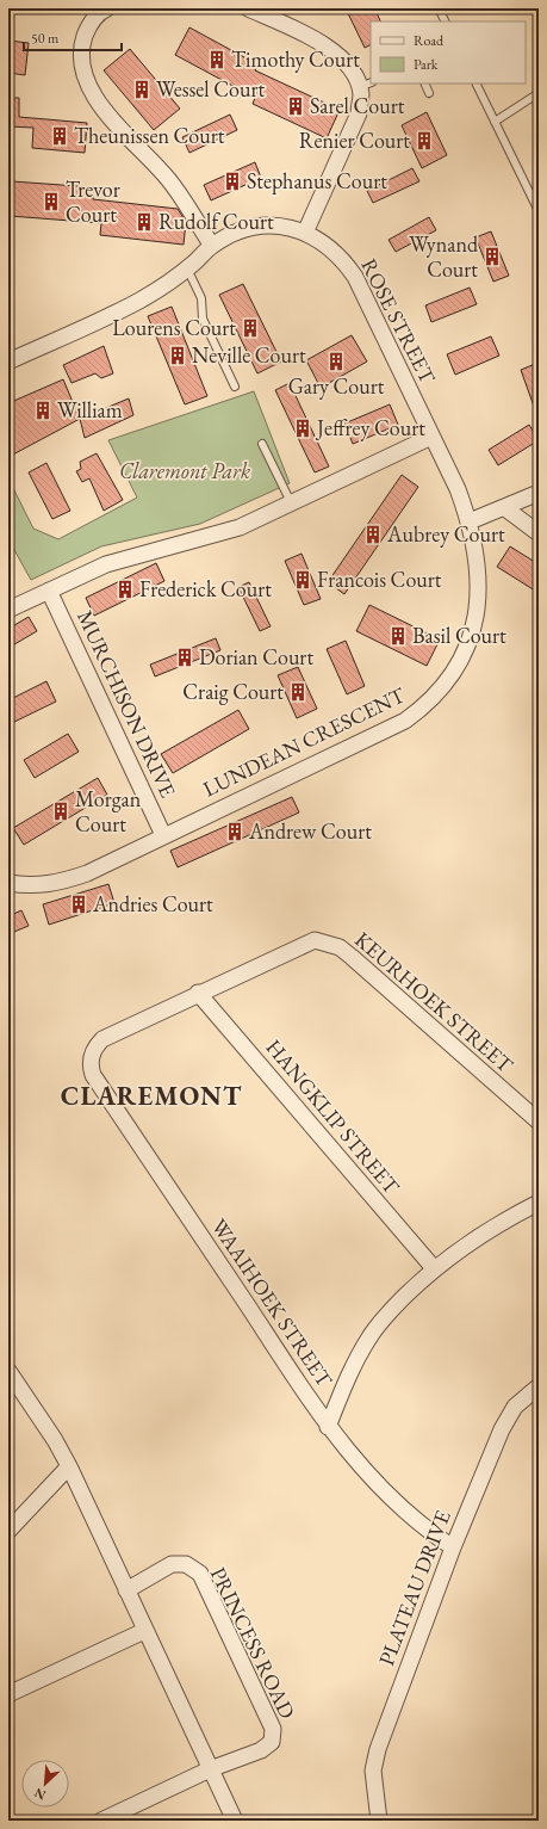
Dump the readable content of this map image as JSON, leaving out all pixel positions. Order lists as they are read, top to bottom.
{
  "streets": {
    "street": [
      "ROSE STREET",
      "MURCHISON DRIVE",
      "LUNDEAN CRESCENT",
      "KEURHOEK STREET",
      "HANGKLIP STREET",
      "WAAIHOEK STREET",
      "PLATEAU DRIVE",
      "PRINCESS ROAD"
    ]
  },
  "crossings": [
    ["ROSE STREET", "LUNDEAN CRESCENT"],
    ["MURCHISON DRIVE", "LUNDEAN CRESCENT"],
    ["KEURHOEK STREET", "HANGKLIP STREET"],
    ["KEURHOEK STREET", "WAAIHOEK STREET"],
    ["WAAIHOEK STREET", "PLATEAU DRIVE"]
  ],
  "districts": ["CLAREMONT"],
  "parks": ["Claremont Park"],
  "places": {
    "building": [
      "Timothy Court",
      "Wessel Court",
      "Sarel Court",
      "Theunissen Court",
      "Renier Court",
      "Stephanus Court",
      "Trevor Court",
      "Rudolf Court",
      "Wynand Court",
      "Lourens Court",
      "Neville Court",
      "Gary Court",
      "William",
      "Jeffrey Court",
      "Aubrey Court",
      "Francois Court",
      "Frederick Court",
      "Basil Court",
      "Dorian Court",
      "Craig Court",
      "Morgan Court",
      "Andrew Court",
      "Andries Court"
    ]
  },
  "legend": ["Road", "Park"],
  "scale_bar": "50 m",
  "north": "bottom left"
}
